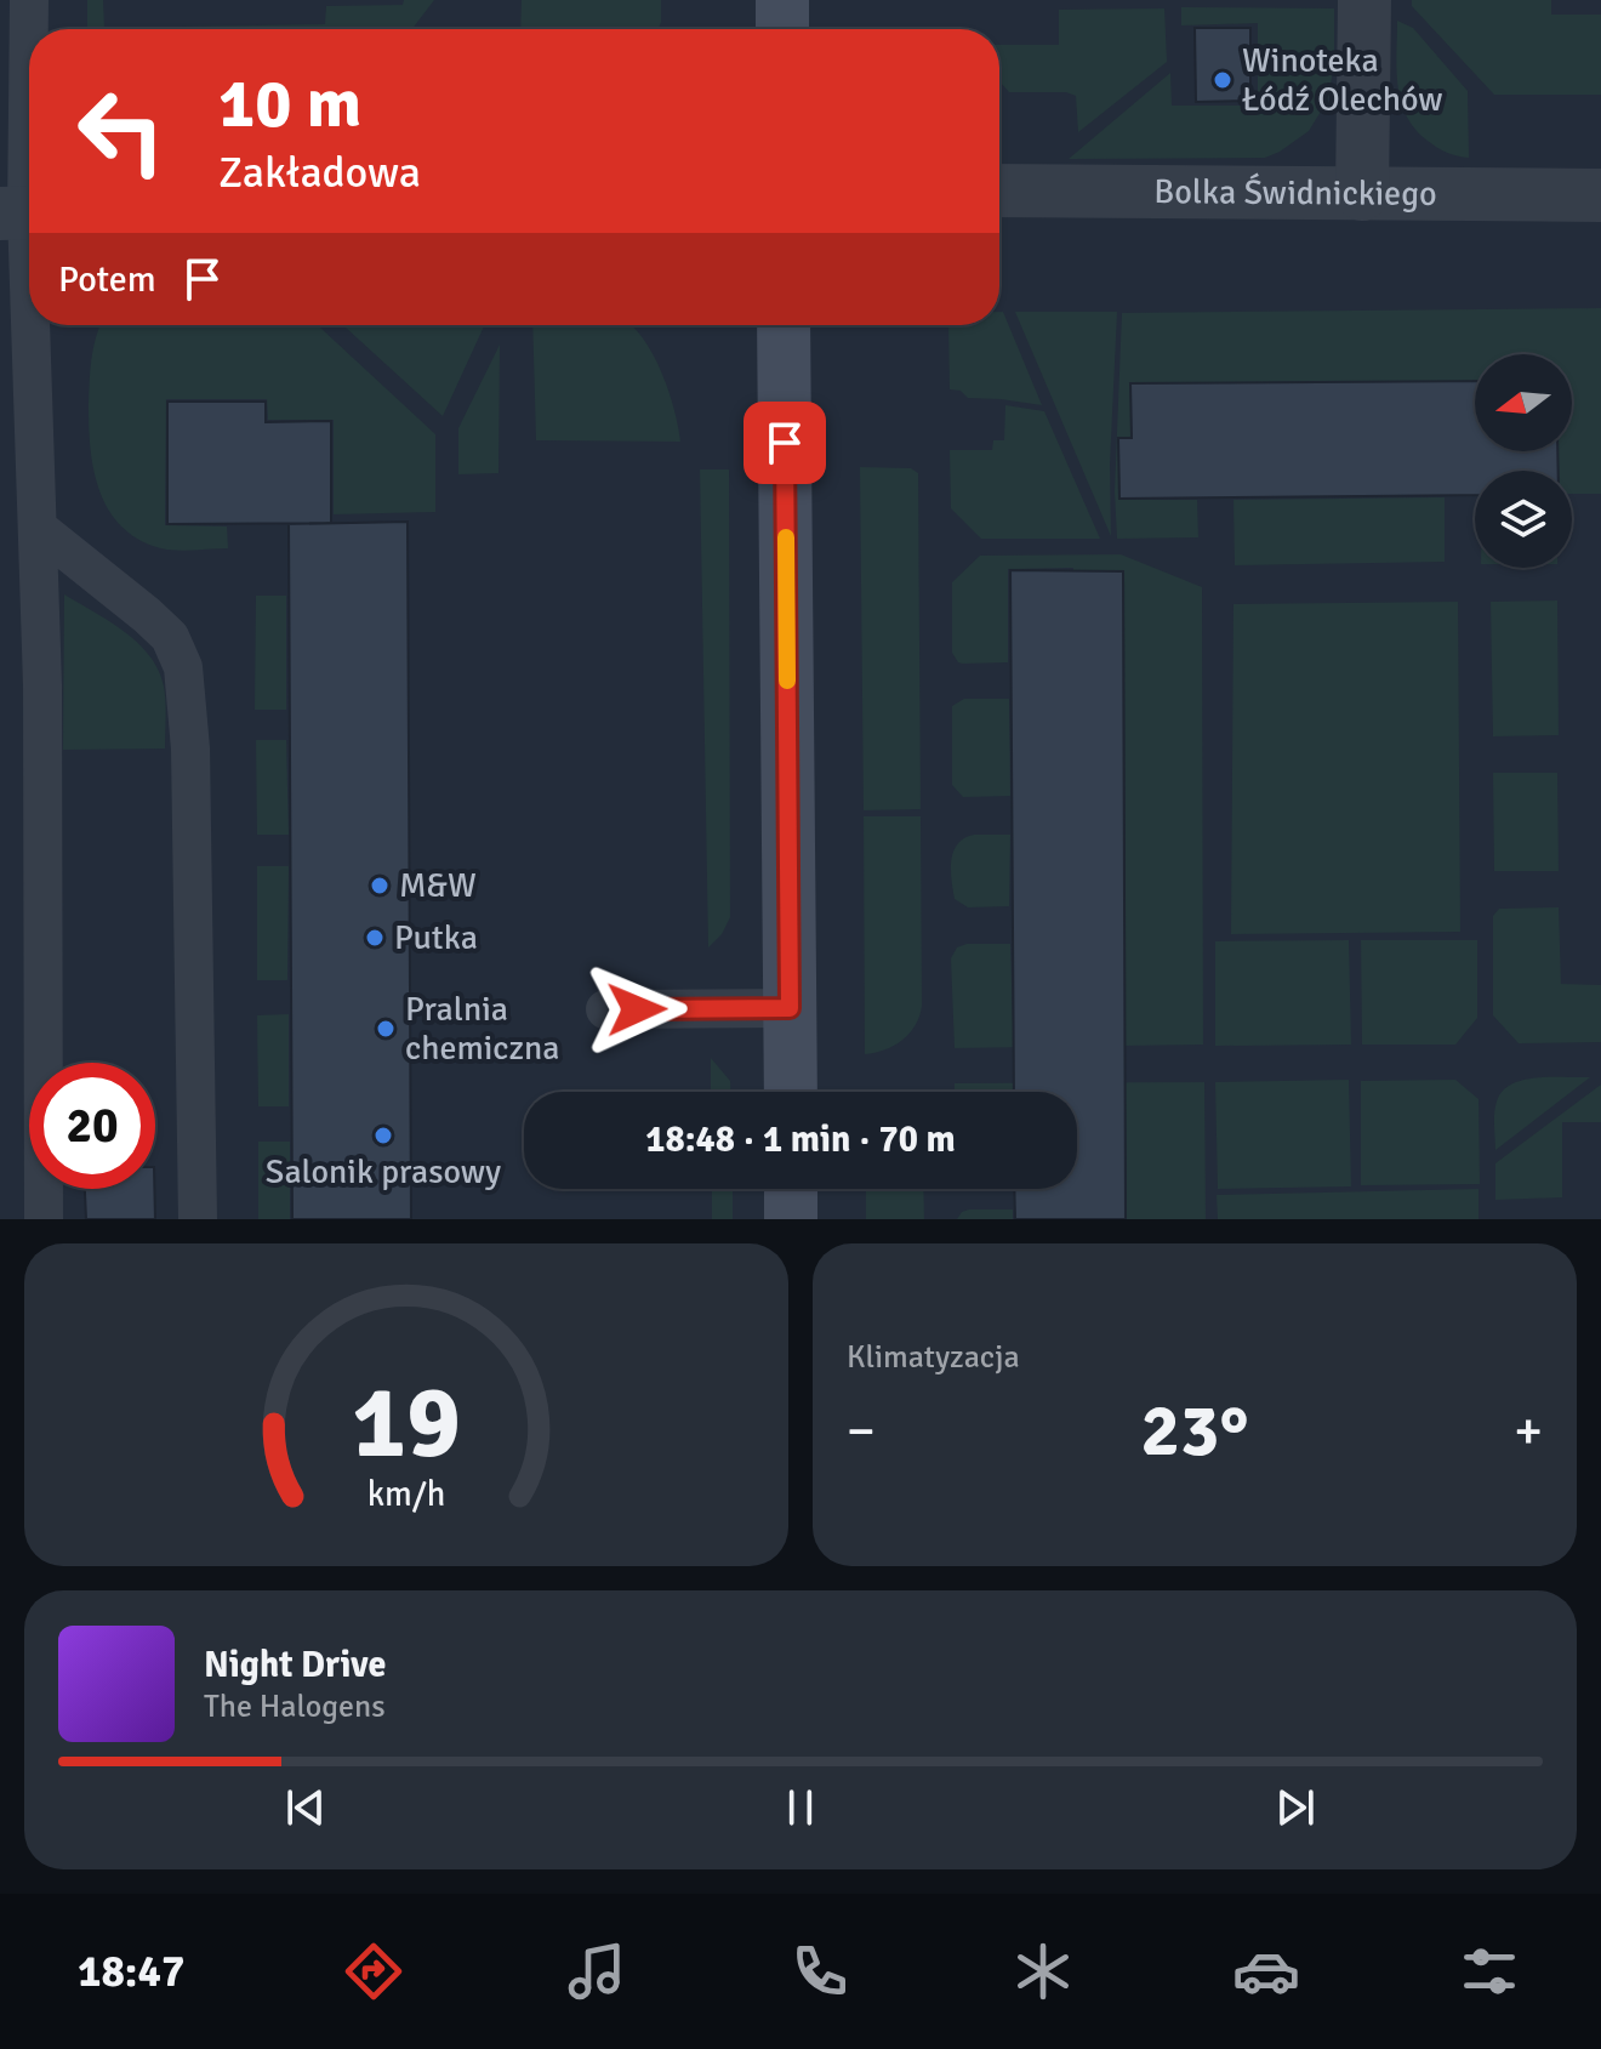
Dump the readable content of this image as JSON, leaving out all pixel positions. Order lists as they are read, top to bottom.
{
  "streets": {
    "street": ["Bolka Świdnickiego"]
  },
  "places": [
    "Winoteka Łódź Olechów",
    "M&W",
    "Putka",
    "Pralnia chemiczna",
    "Salonik prasowy"
  ],
  "north": "left",
  "page": {
    "turn": ["10 m", "Zakładowa"],
    "then": "Potem",
    "limit": "20",
    "trip": "18:48 · 1 min · 70 m",
    "tile": "Klimatyzacja",
    "heat": ["−", "23°", "+"],
    "song": ["Night Drive", "The Halogens"],
    "tabs": "18:47",
    "gauge": ["19", "km/h"]
  }
}
